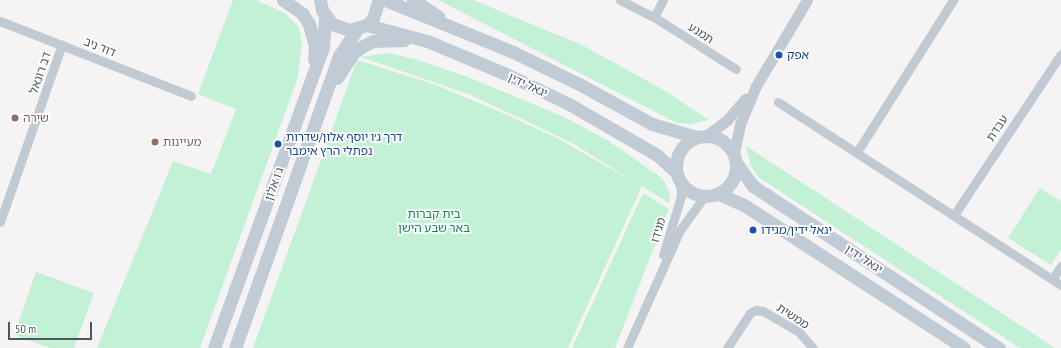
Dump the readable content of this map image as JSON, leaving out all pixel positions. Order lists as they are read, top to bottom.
{
  "streets": {
    "main road": ["יגאל ידין", "ג'ו אלון"],
    "street": [
      "תמנע",
      "דוד ניב",
      "דב רונאל",
      "עבדת",
      "מגידו",
      "ממשית"
    ]
  },
  "crossings": [
    ["דוד ניב", "דב רונאל"],
    ["יגאל ידין", "ג'ו אלון"],
    ["יגאל ידין", "מגידו"]
  ],
  "parks": ["בית קברות באר שבע הישן"],
  "places": [
    "אפק",
    "שירה",
    "מעיינות",
    "דרך ג׳ו יוסף אלון/שדרות נפתלי הרץ אימבר",
    "יגאל ידין/מגידו"
  ],
  "scale_bar": "50 m"
}
